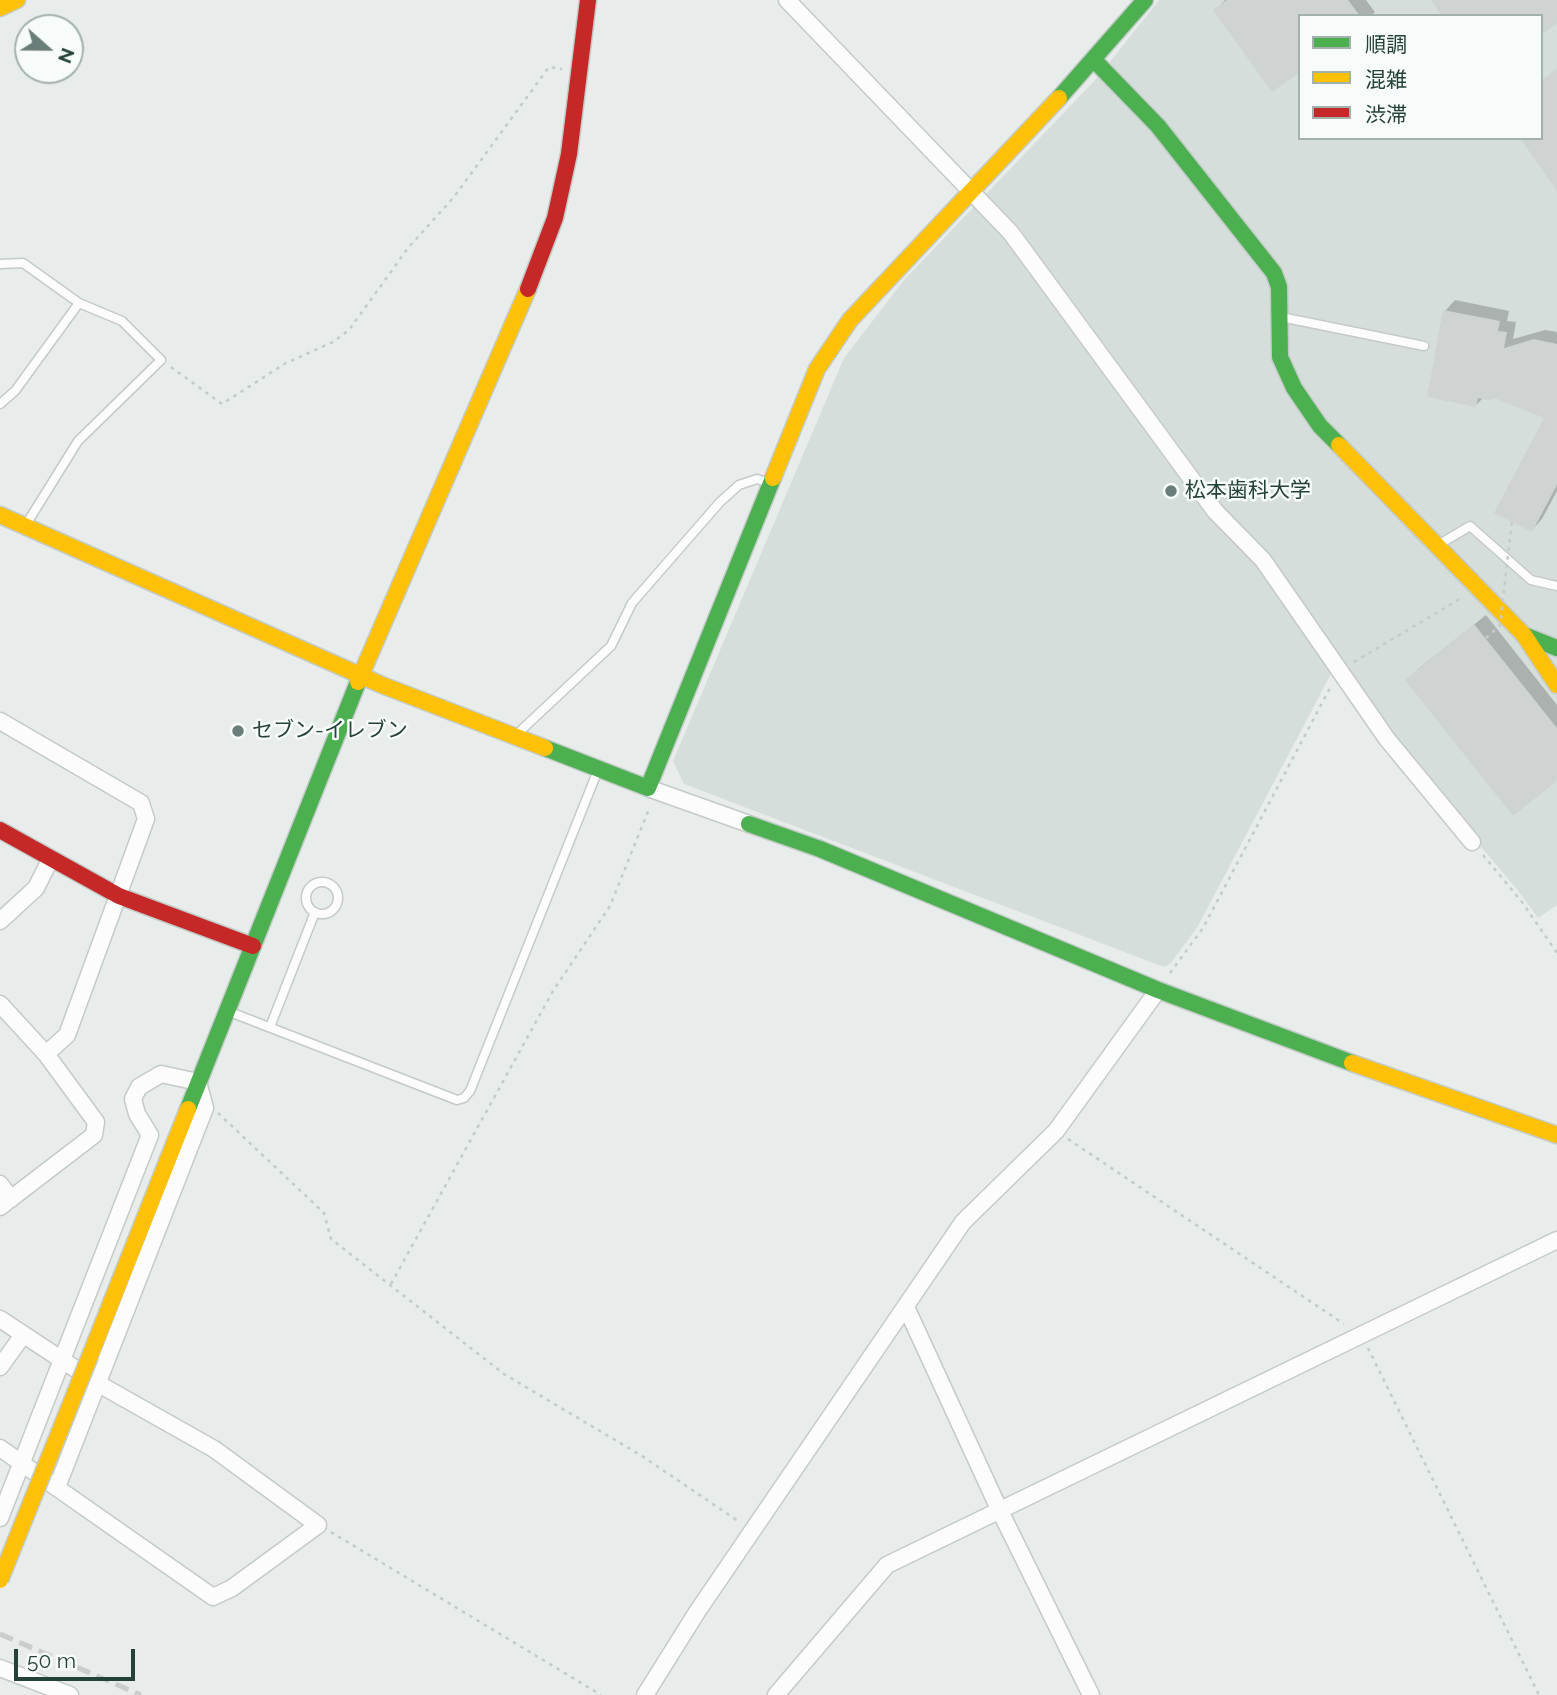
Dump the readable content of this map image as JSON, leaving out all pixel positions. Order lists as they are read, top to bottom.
{
  "places": ["松本歯科大学", "セブン-イレブン"],
  "legend": ["順調", "混雑", "渋滞"],
  "scale_bar": "50 m",
  "north": "right"
}
